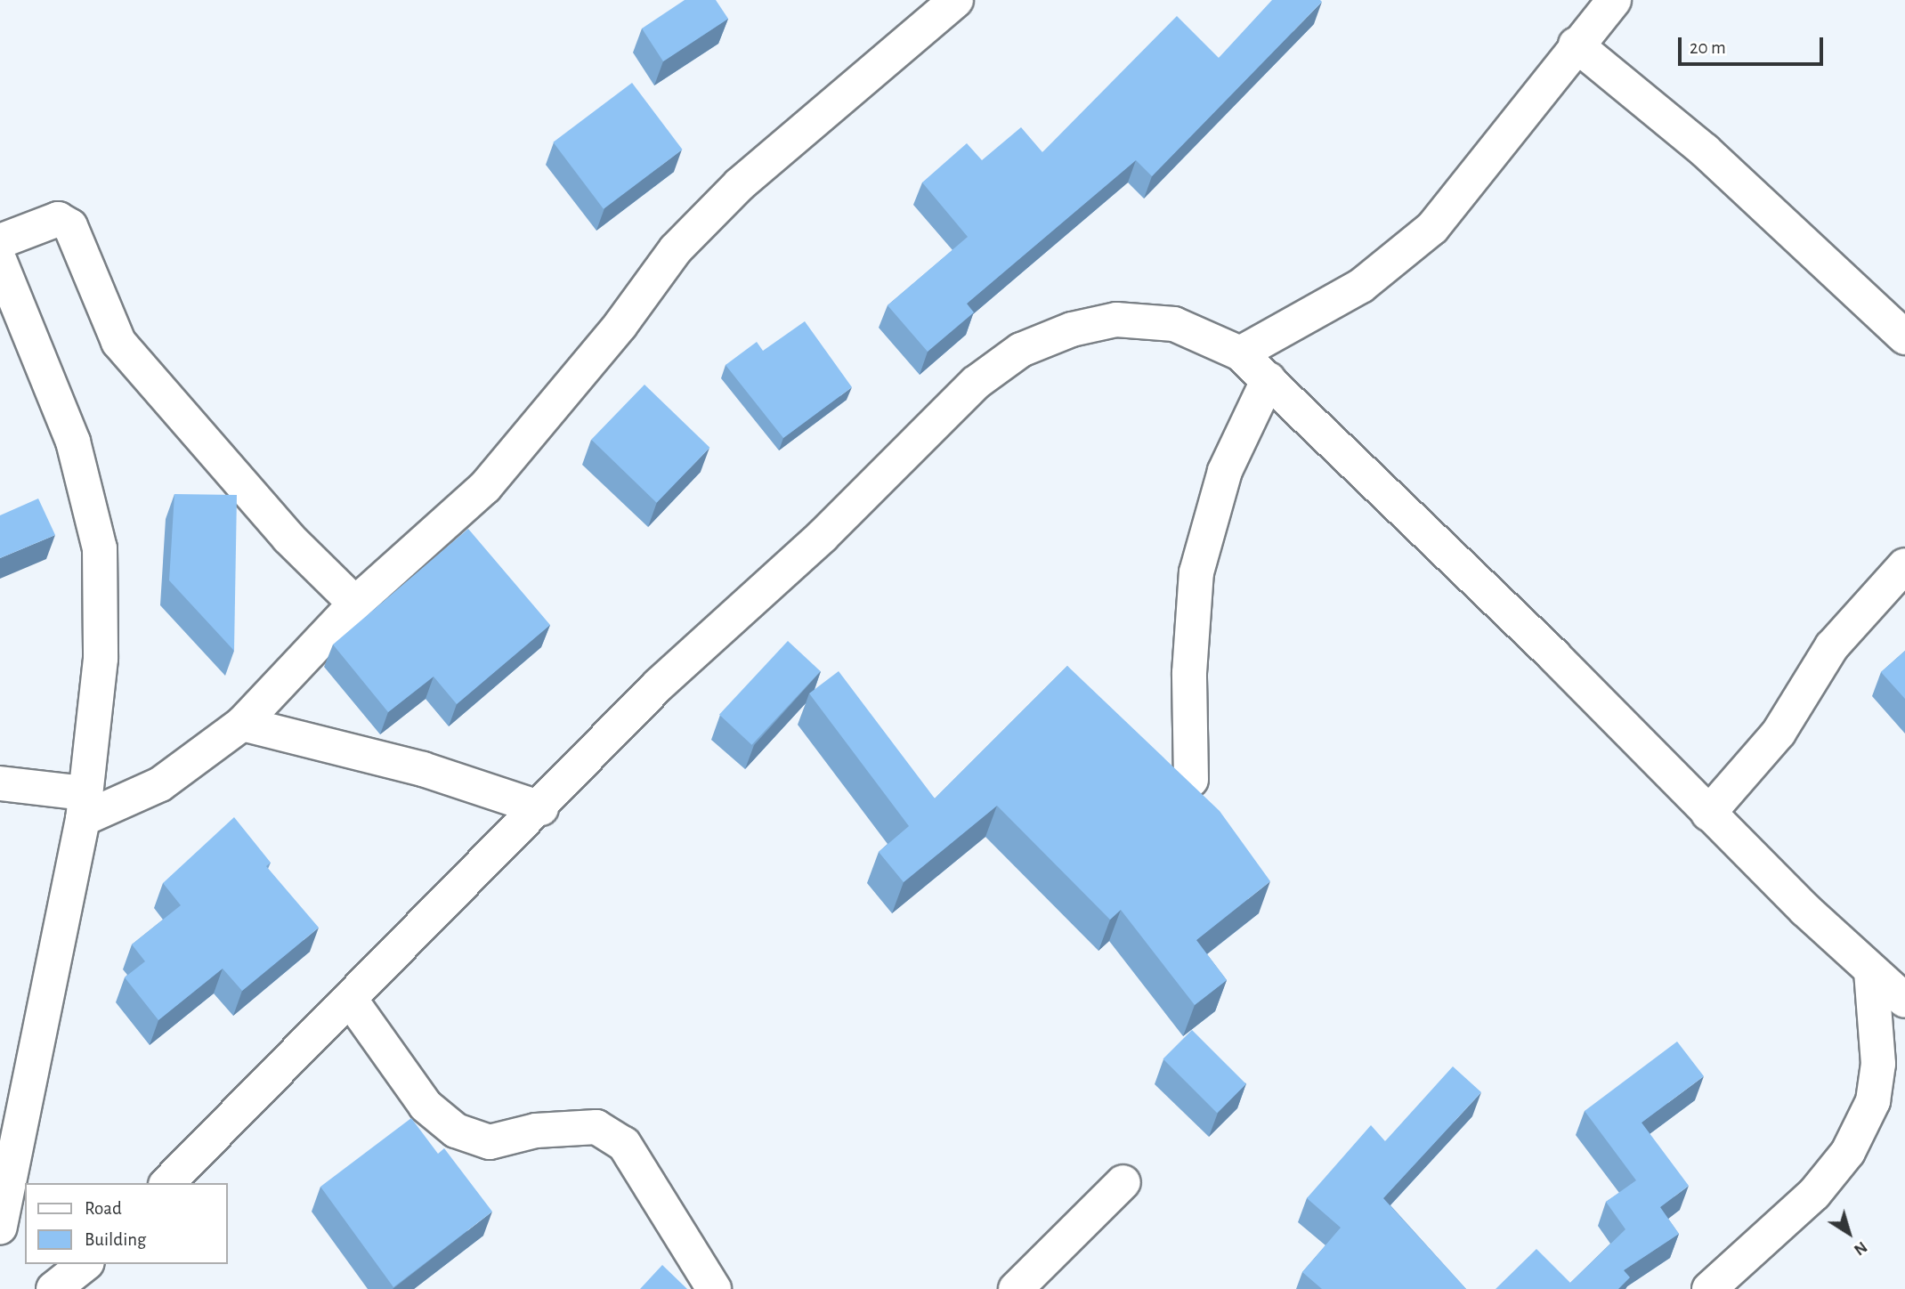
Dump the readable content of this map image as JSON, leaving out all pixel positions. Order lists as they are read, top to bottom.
{
  "legend": ["Road", "Building"],
  "scale_bar": "20 m",
  "north": "bottom right"
}
